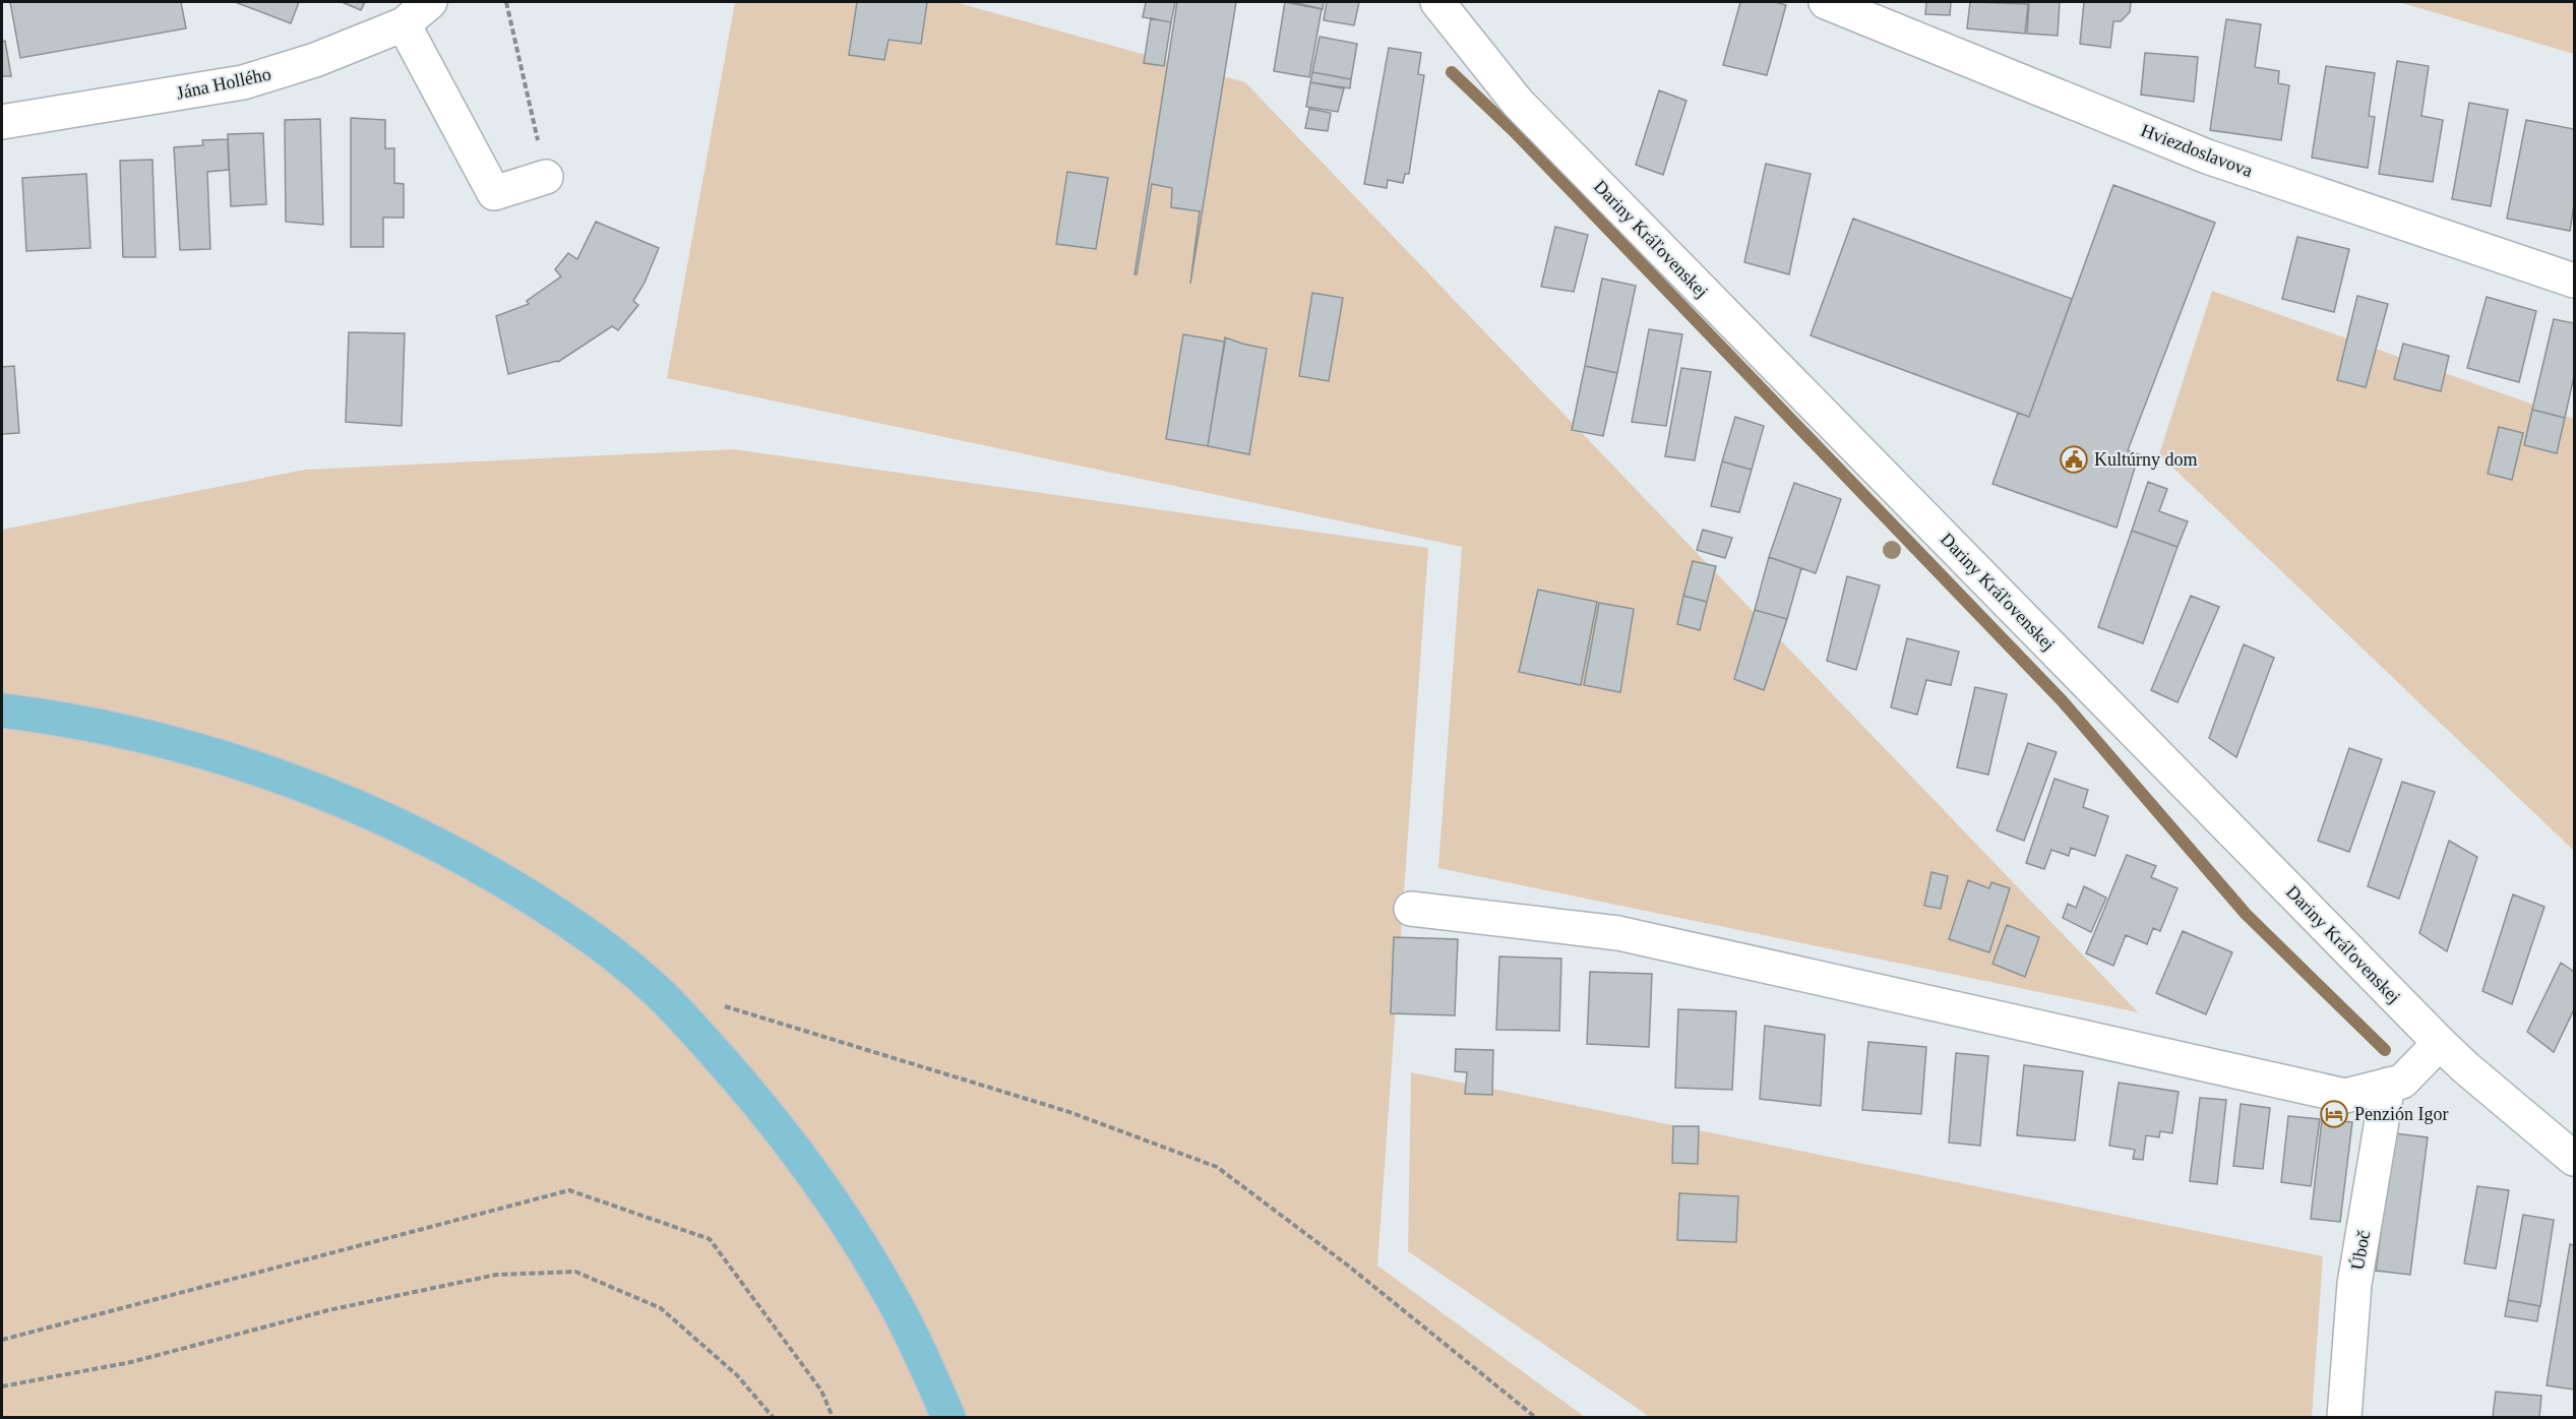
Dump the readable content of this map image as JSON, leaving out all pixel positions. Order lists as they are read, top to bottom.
{
  "streets": {
    "street": [
      "Jána Hollého",
      "Hviezdoslavova",
      "Dariny Kráľovenskej",
      "Úboč"
    ]
  },
  "places": {
    "public building": ["Kultúrny dom"],
    "hotel": ["Penzión Igor"]
  }
}
